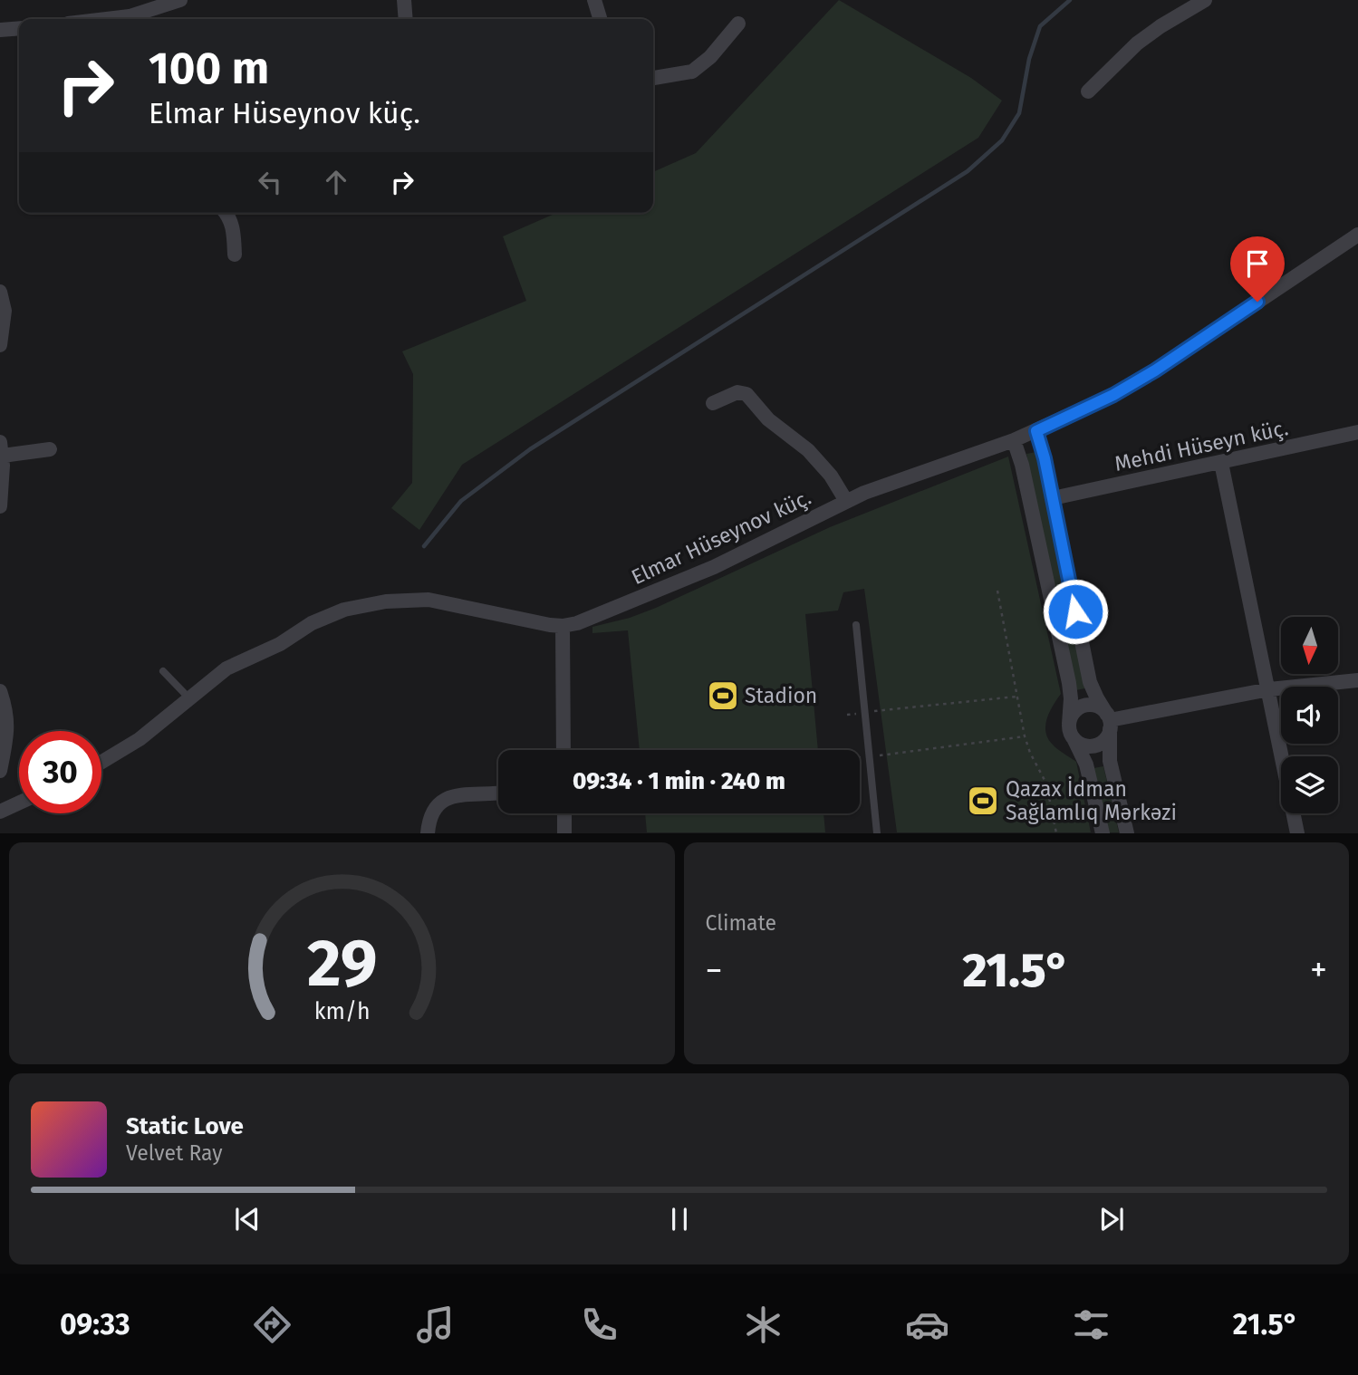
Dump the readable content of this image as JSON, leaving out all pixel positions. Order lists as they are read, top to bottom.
{
  "streets": {
    "street": ["Mehdi Hüseyn küç.", "Elmar Hüseynov küç."]
  },
  "places": {
    "sports": ["Stadion", "Qazax İdman Sağlamlıq Mərkəzi"]
  },
  "north": "bottom",
  "page": {
    "turn": ["100 m", "Elmar Hüseynov küç."],
    "limit": "30",
    "trip": "09:34 · 1 min · 240 m",
    "tile": "Climate",
    "heat": ["−", "21.5°", "+"],
    "song": ["Static Love", "Velvet Ray"],
    "tabs": ["09:33", "21.5°"],
    "gauge": ["29", "km/h"]
  }
}
